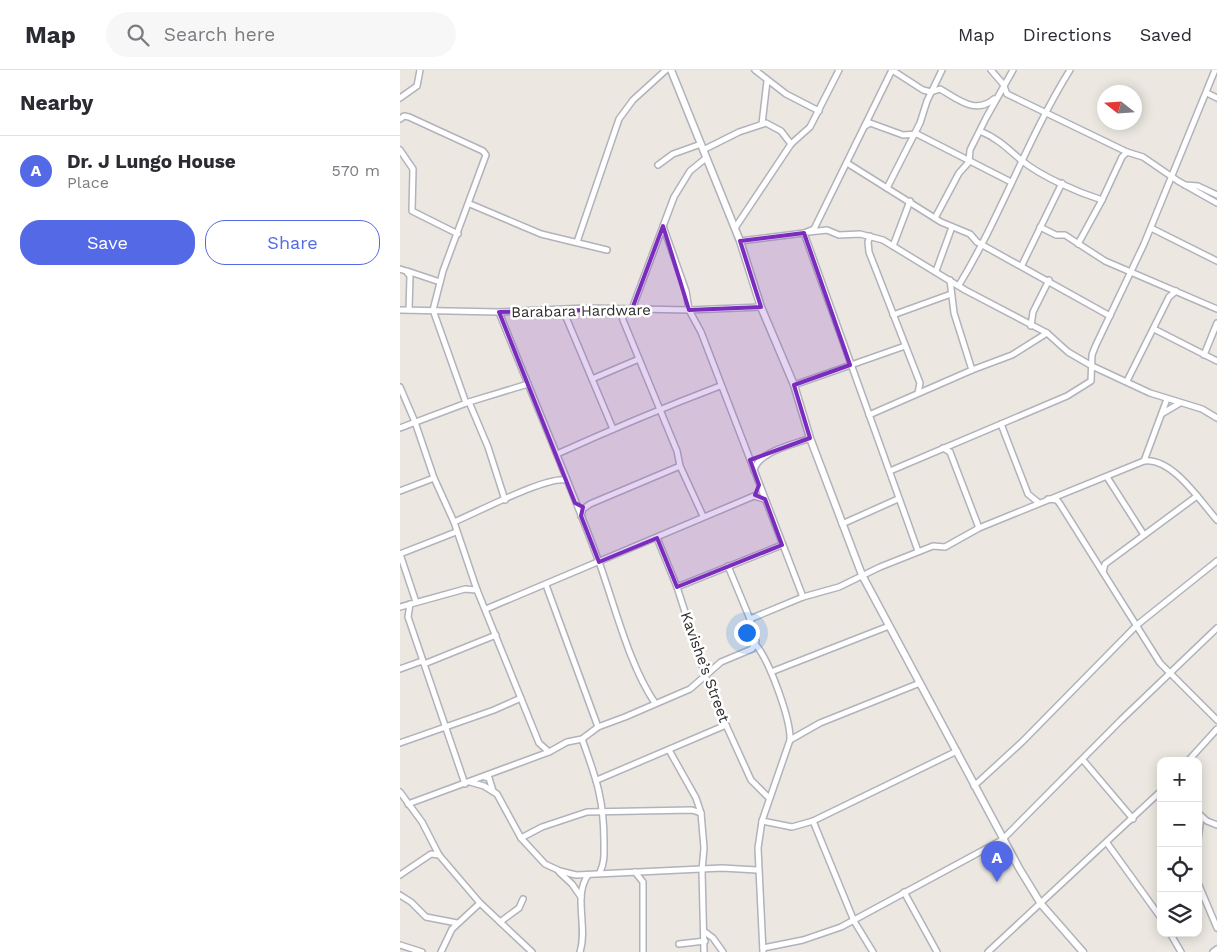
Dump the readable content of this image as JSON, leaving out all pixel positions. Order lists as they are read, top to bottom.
{
  "streets": {
    "street": ["Barabara Hardware", "Kavishe’s Street"]
  },
  "north": "left",
  "page": {
    "header": "Map",
    "search": "Search here",
    "nav": ["Map", "Directions", "Saved"],
    "heading": "Nearby",
    "list": [
      {
        "mark": "A",
        "name": "Dr. J Lungo House",
        "note": "Place",
        "value": "570 m"
      }
    ],
    "buttons": ["Save", "Share"],
    "map_buttons": ["+", "−"],
    "pins": "A"
  }
}
